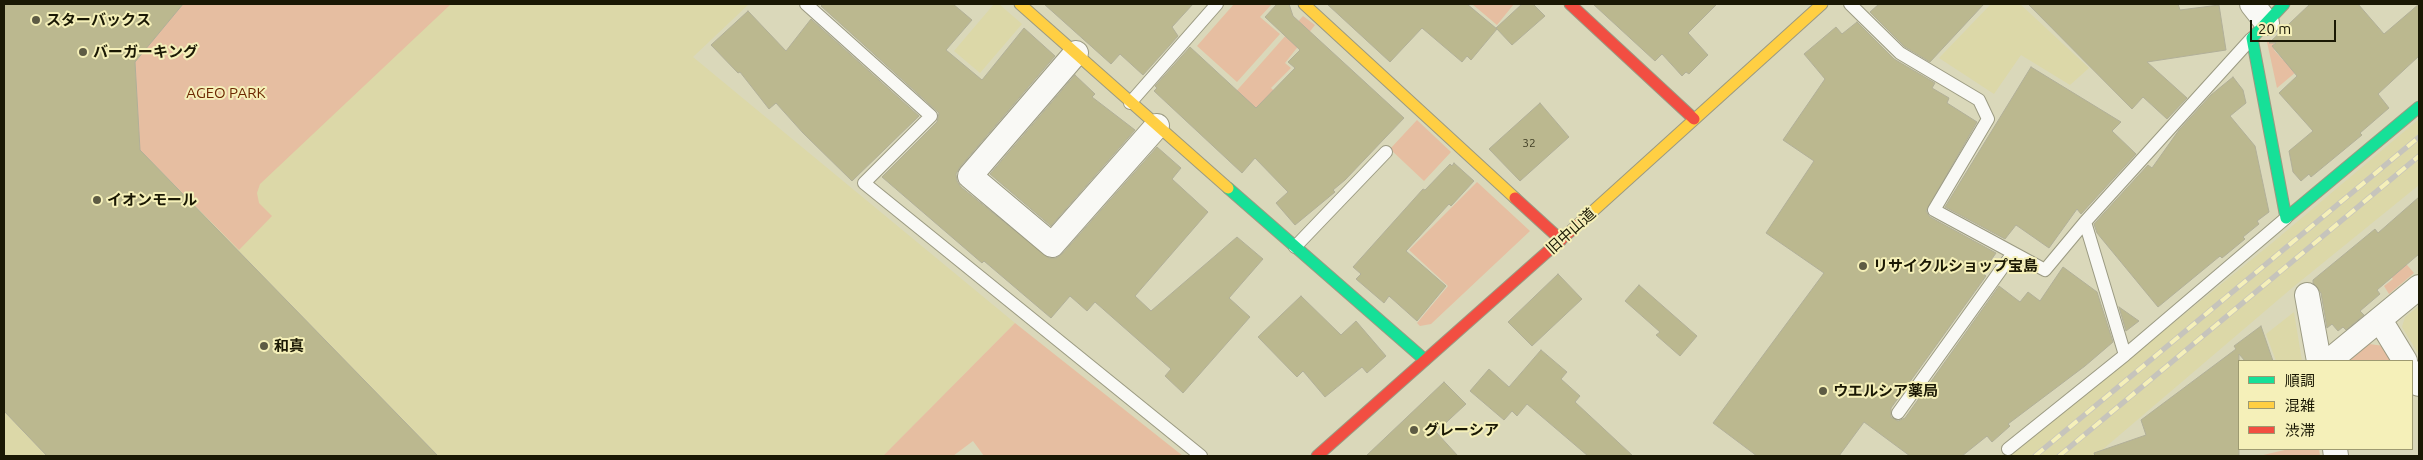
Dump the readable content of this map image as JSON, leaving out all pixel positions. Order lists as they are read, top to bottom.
{
  "streets": {
    "street": ["旧中山道"]
  },
  "parks": ["AGEO PARK"],
  "places": [
    "スターバックス",
    "バーガーキング",
    "イオンモール",
    "リサイクルショップ宝島",
    "和真",
    "ウエルシア薬局",
    "グレーシア"
  ],
  "house_numbers": ["32"],
  "legend": ["順調", "混雑", "渋滞"],
  "scale_bar": "20 m"
}
